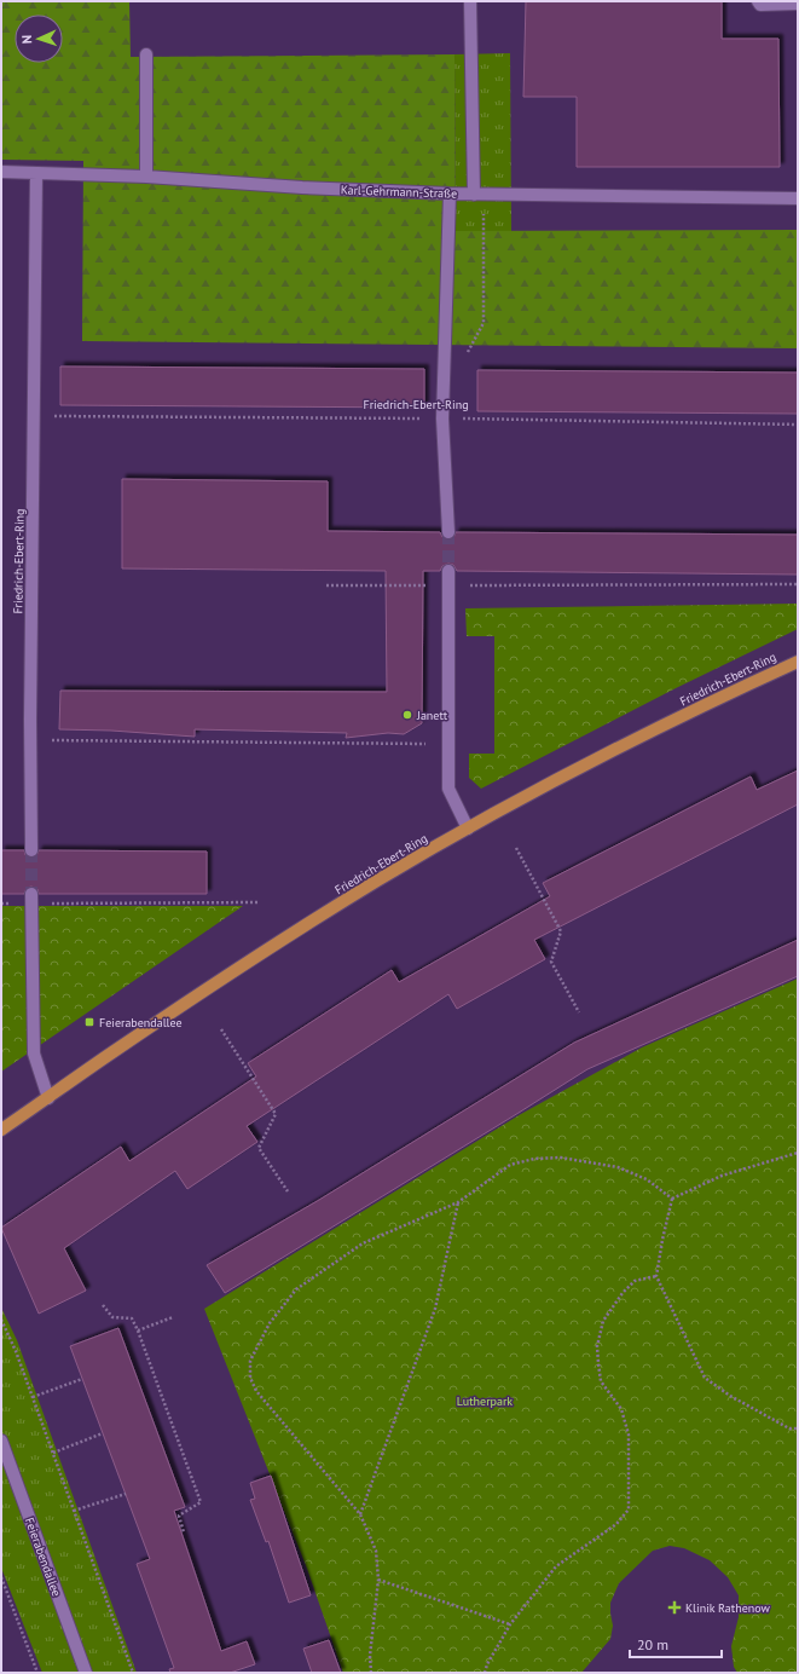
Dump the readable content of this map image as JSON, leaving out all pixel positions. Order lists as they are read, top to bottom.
{
  "streets": {
    "main road": ["Friedrich-Ebert-Ring"],
    "street": ["Karl-Gehrmann-Straße", "Feierabendallee"]
  },
  "crossings": [
    ["Karl-Gehrmann-Straße", "Friedrich-Ebert-Ring"]
  ],
  "parks": ["Lutherpark"],
  "places": {
    "other": ["Janett"],
    "transit": ["Feierabendallee"],
    "health": ["Klinik Rathenow"]
  },
  "scale_bar": "20 m",
  "north": "left"
}
